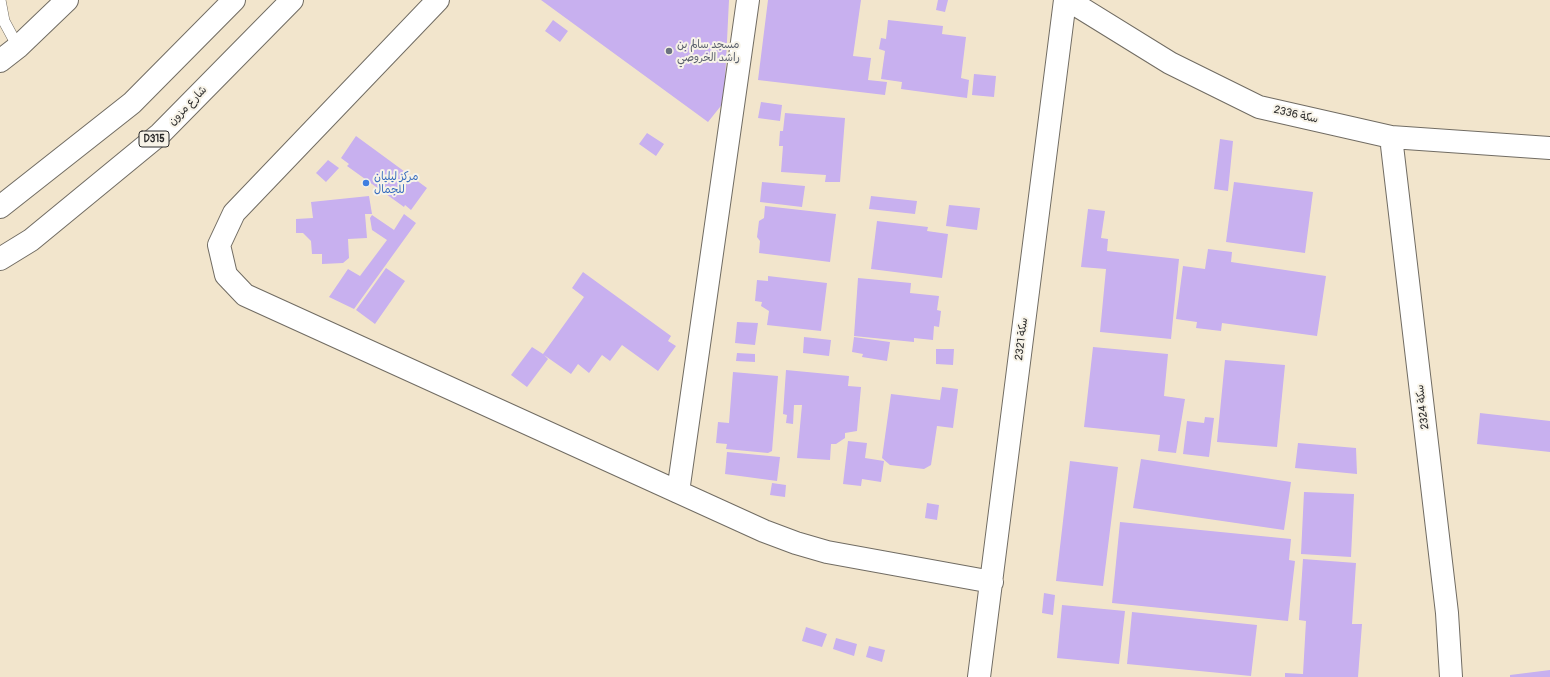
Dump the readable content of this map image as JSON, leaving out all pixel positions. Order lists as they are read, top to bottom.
{
  "streets": {
    "street": [
      "شارع مزون",
      "سكة 2336",
      "D315",
      "سكة 2321",
      "سكة 2324"
    ]
  },
  "crossings": [
    ["سكة 2336", "سكة 2321"],
    ["سكة 2336", "سكة 2324"]
  ],
  "places": ["مسجد سالم بن راشد الخروصي", "مركز ليليان للجمال"]
}
